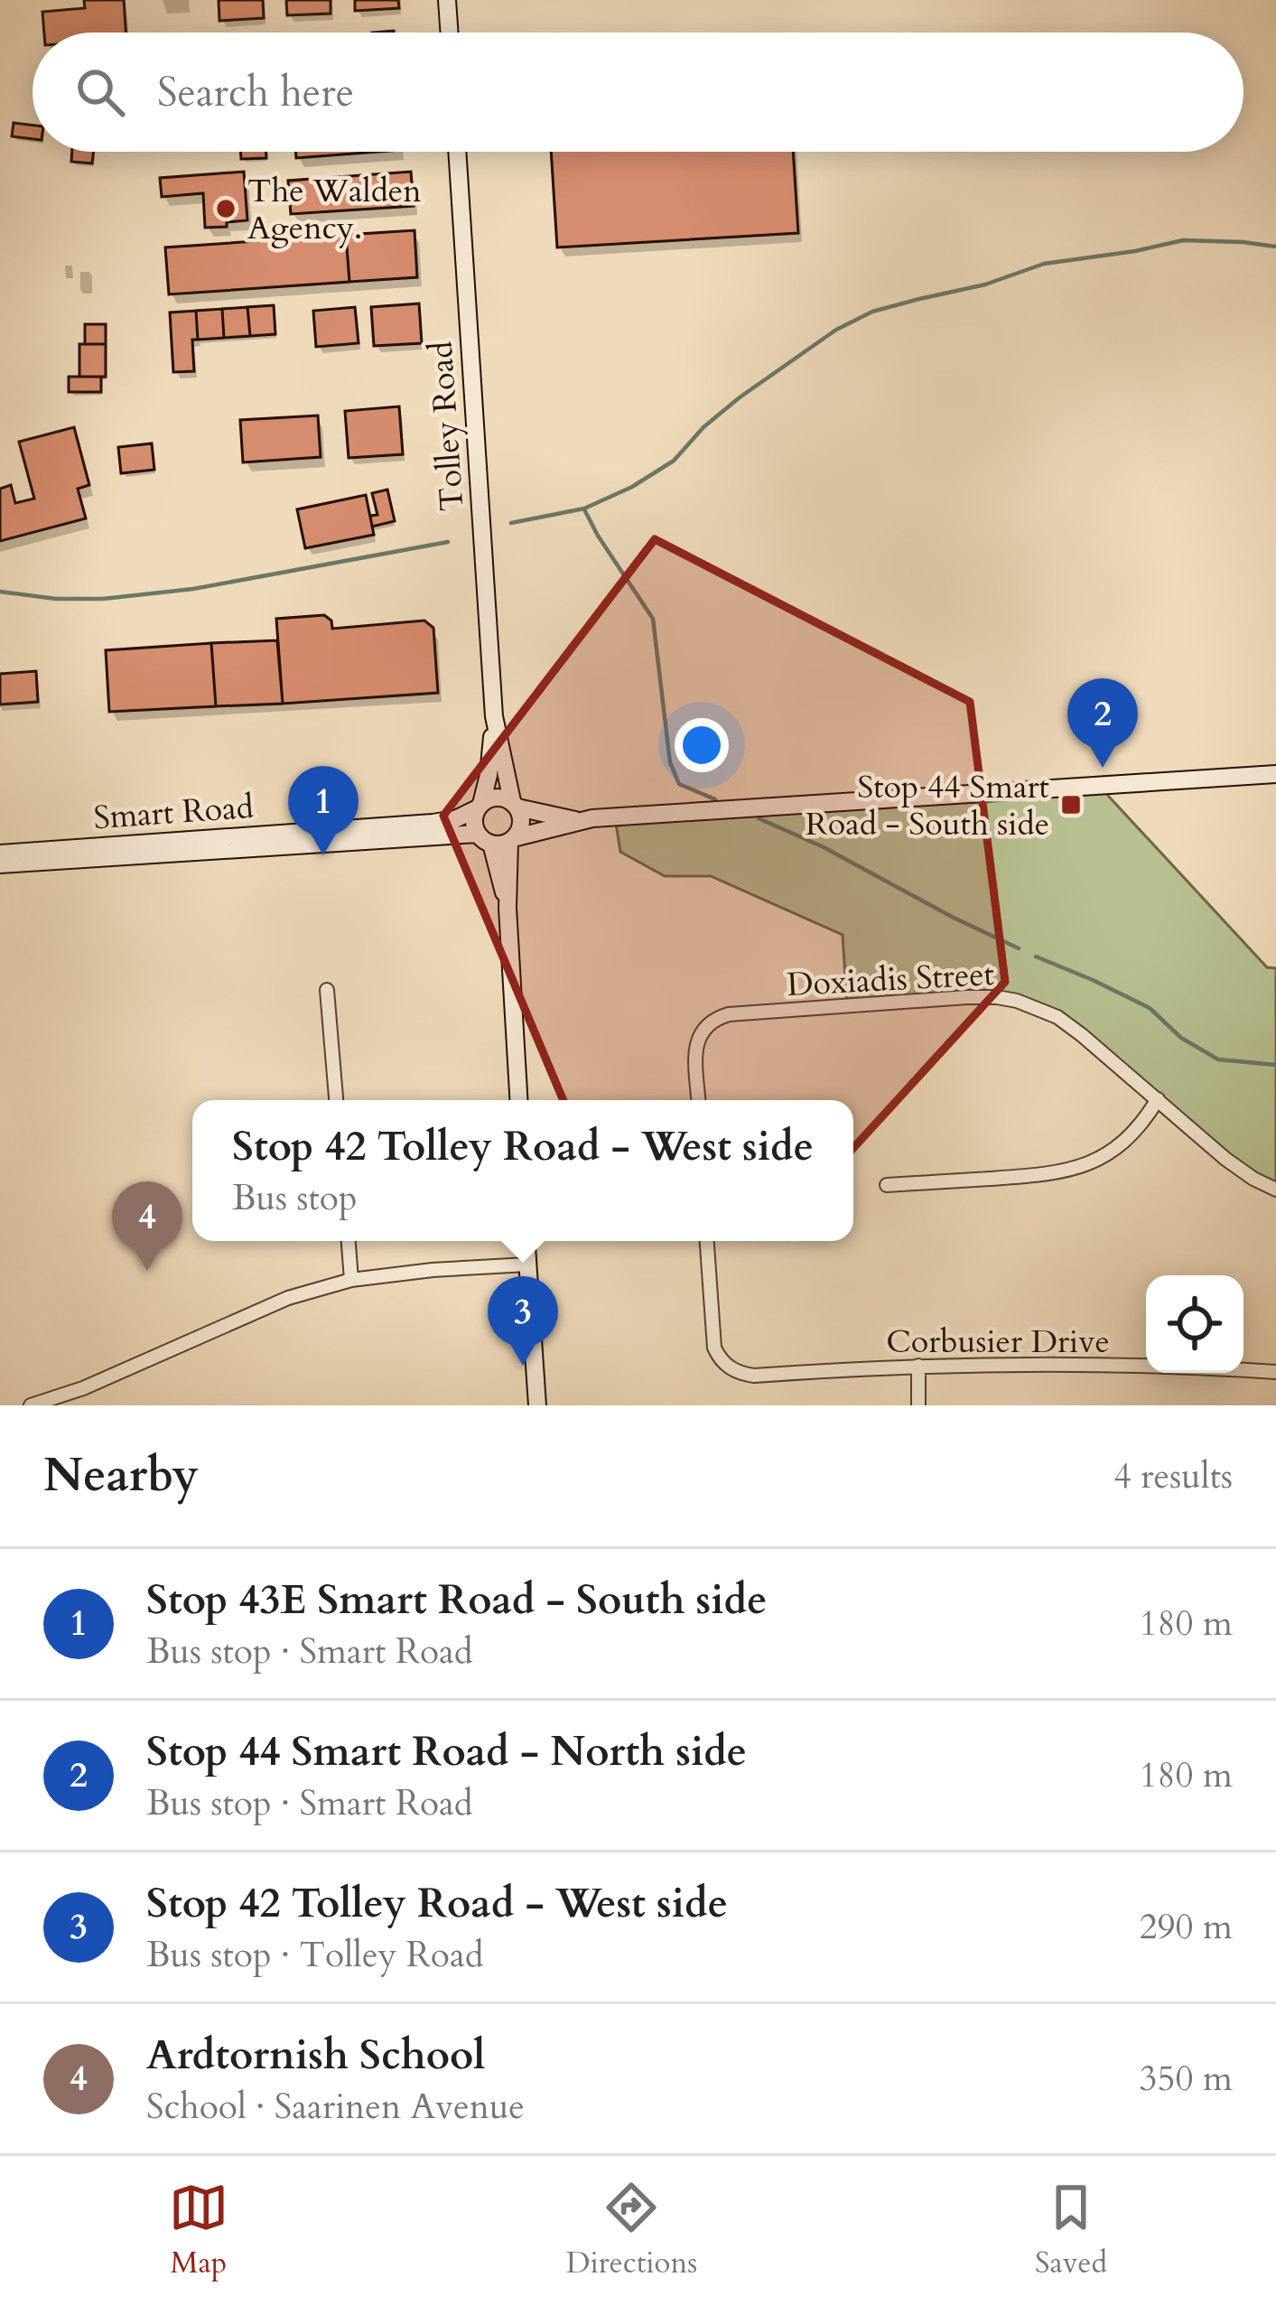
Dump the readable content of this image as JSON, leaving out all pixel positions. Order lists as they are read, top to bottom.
{
  "streets": {
    "main road": ["Tolley Road", "Smart Road"],
    "street": ["Doxiadis Street", "Corbusier Drive"]
  },
  "crossings": [
    ["Tolley Road", "Smart Road"]
  ],
  "places": {
    "other": ["The Walden Agency."],
    "transit": ["Stop 44 Smart Road - South side"]
  },
  "page": {
    "search": "Search here",
    "pins": [
      "2",
      "1",
      "4",
      "3"
    ],
    "popup": ["Stop 42 Tolley Road - West side", "Bus stop"],
    "heading": ["Nearby", "4 results"],
    "list": [
      {
        "mark": "1",
        "name": "Stop 43E Smart Road - South side",
        "note": "Bus stop · Smart Road",
        "value": "180 m"
      },
      {
        "mark": "2",
        "name": "Stop 44 Smart Road - North side",
        "note": "Bus stop · Smart Road",
        "value": "180 m"
      },
      {
        "mark": "3",
        "name": "Stop 42 Tolley Road - West side",
        "note": "Bus stop · Tolley Road",
        "value": "290 m"
      },
      {
        "mark": "4",
        "name": "Ardtornish School",
        "note": "School · Saarinen Avenue",
        "value": "350 m"
      }
    ],
    "nav": ["Map", "Directions", "Saved"]
  }
}
